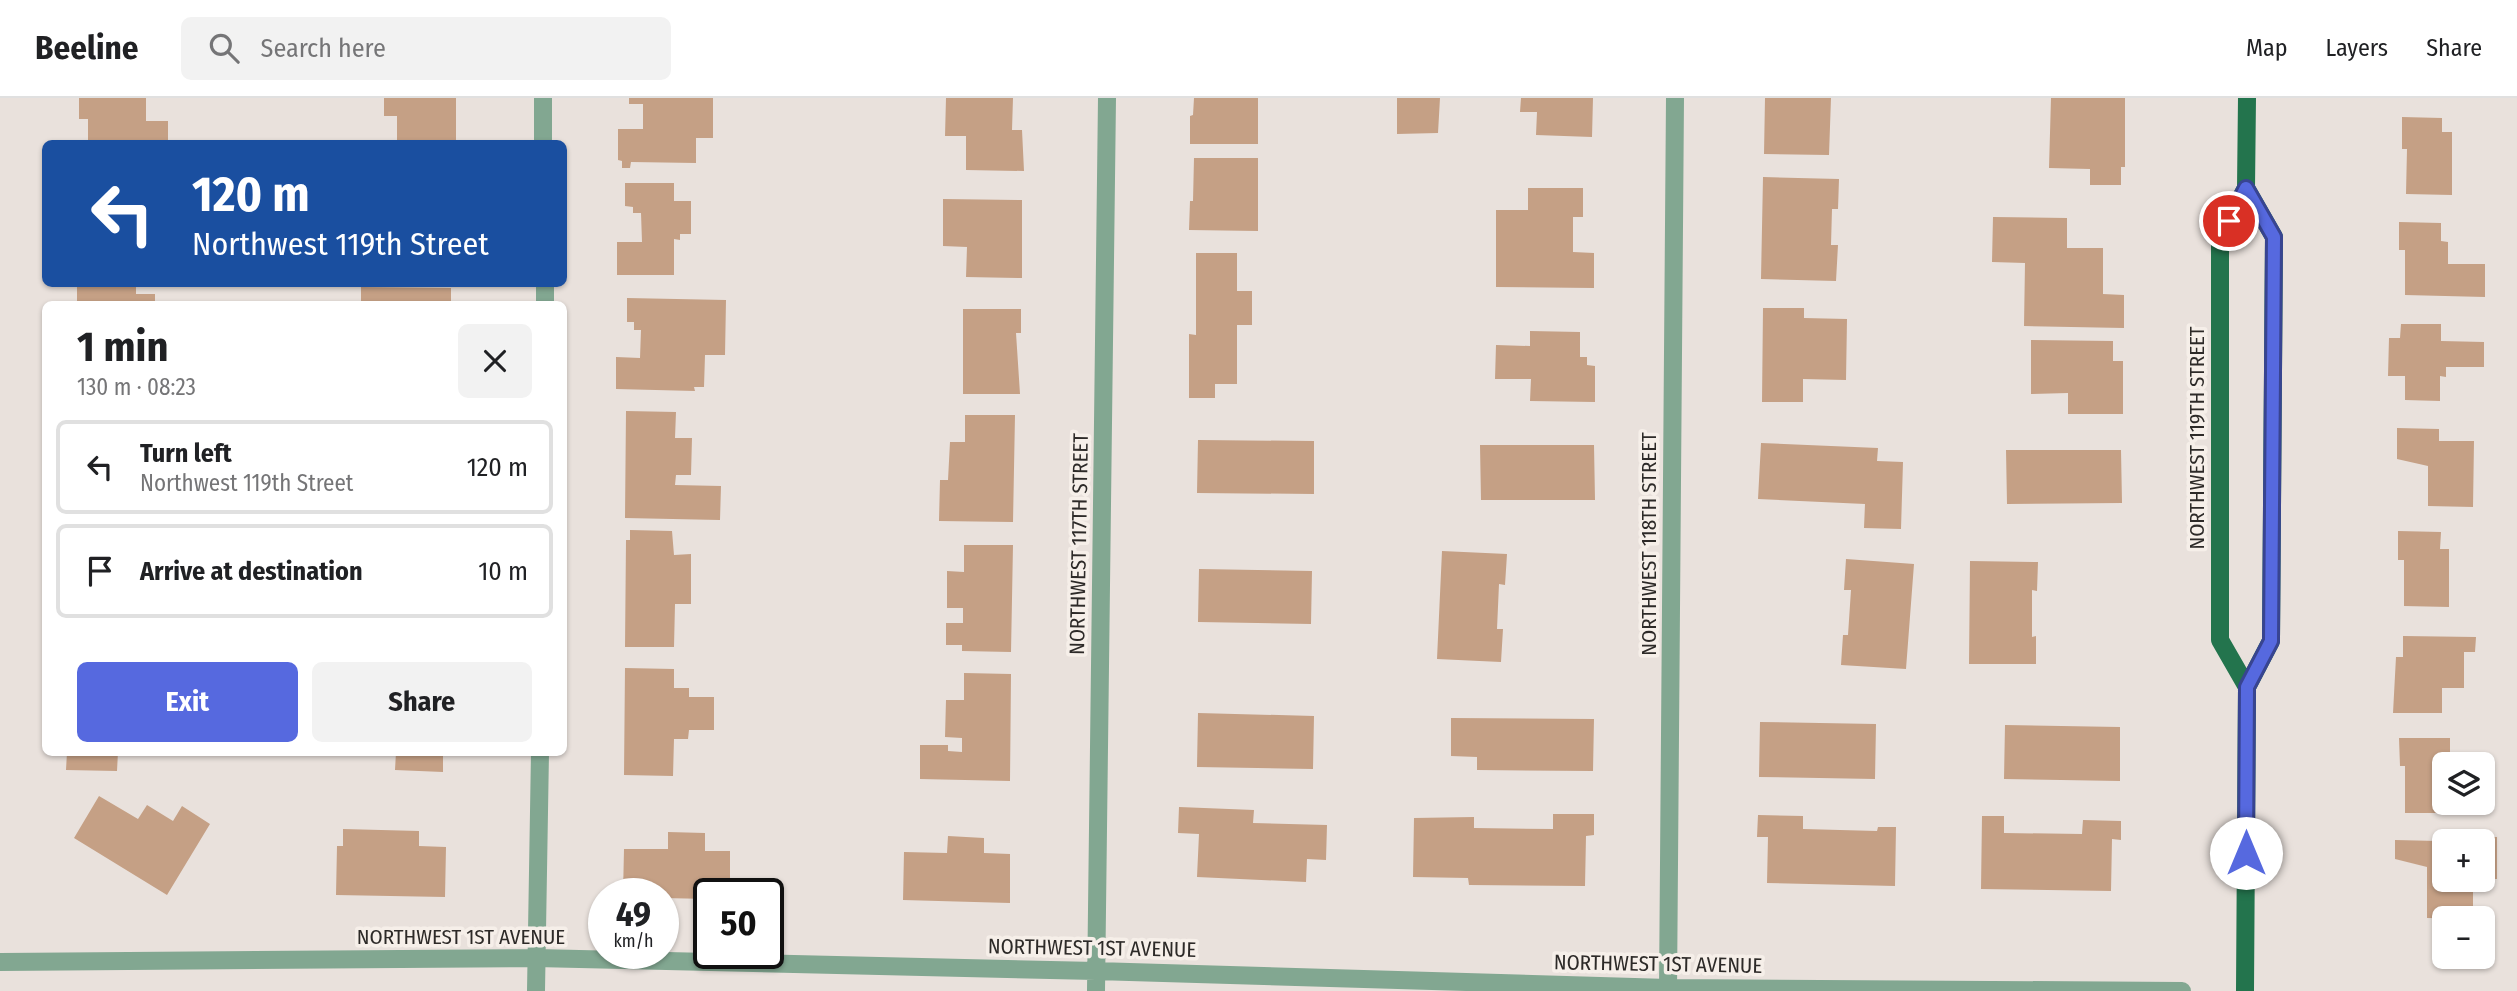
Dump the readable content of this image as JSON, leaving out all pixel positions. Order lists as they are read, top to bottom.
{
  "streets": {
    "main road": ["NORTHWEST 119TH STREET"],
    "street": ["NORTHWEST 117TH STREET", "NORTHWEST 118TH STREET", "NORTHWEST 1ST AVENUE"]
  },
  "crossings": [
    ["NORTHWEST 117TH STREET", "NORTHWEST 1ST AVENUE"],
    ["NORTHWEST 118TH STREET", "NORTHWEST 1ST AVENUE"]
  ],
  "page": {
    "header": "Beeline",
    "search": "Search here",
    "nav": ["Map", "Layers", "Share"],
    "turn": ["120 m", "Northwest 119th Street"],
    "heading": ["1 min", "130 m · 08:23"],
    "list": [
      {
        "name": "Turn left",
        "note": "Northwest 119th Street",
        "value": "120 m"
      },
      {
        "name": "Arrive at destination",
        "value": "10 m"
      }
    ],
    "buttons": ["Exit", "Share"],
    "map_buttons": ["+", "−"],
    "speed": "49 km/h",
    "limit": "50"
  }
}
